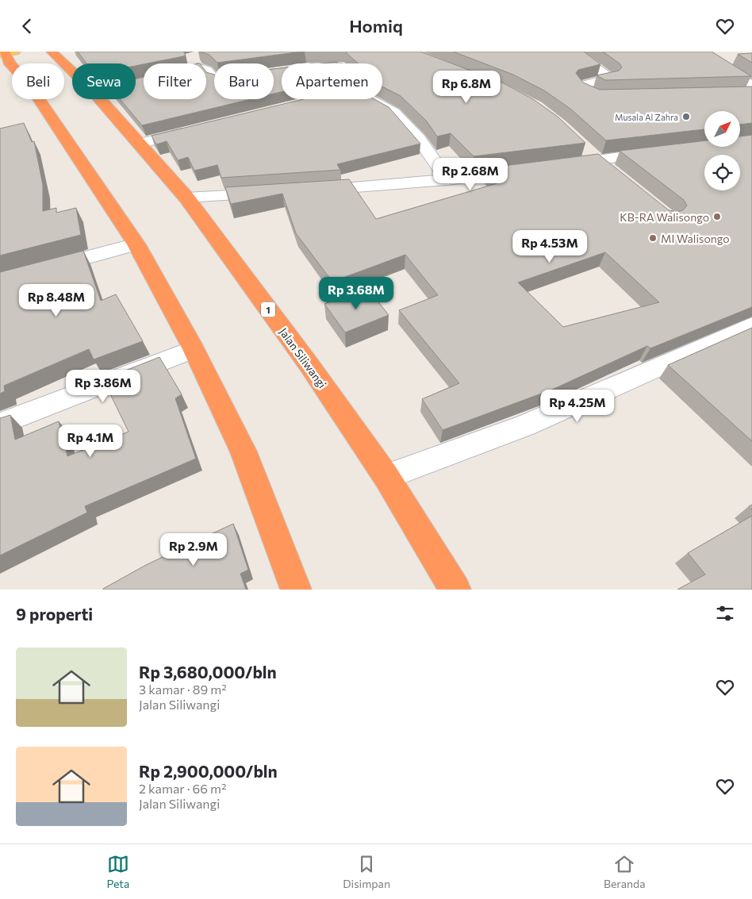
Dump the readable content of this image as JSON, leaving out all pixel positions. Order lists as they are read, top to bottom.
{
  "streets": {
    "highway": ["1", "Jalan Siliwangi"]
  },
  "places": ["Musala Al Zahra", "KB-RA Walisongo", "MI Walisongo"],
  "north": "top right",
  "page": {
    "header": "Homiq",
    "chip": [
      "Beli",
      "Sewa",
      "Filter",
      "Baru",
      "Apartemen"
    ],
    "price": [
      "Rp 6.8M",
      "Rp 2.68M",
      "Rp 4.53M",
      "Rp 3.68M",
      "Rp 8.48M",
      "Rp 3.86M",
      "Rp 4.25M",
      "Rp 4.1M",
      "Rp 2.9M"
    ],
    "heading": "9 properti",
    "list": [
      {
        "name": "Rp 3,680,000/bln",
        "note": "3 kamar · 89 m² · Jalan Siliwangi"
      },
      {
        "name": "Rp 2,900,000/bln",
        "note": "2 kamar · 66 m² · Jalan Siliwangi"
      }
    ],
    "tabs": ["Peta", "Disimpan", "Beranda"]
  }
}
